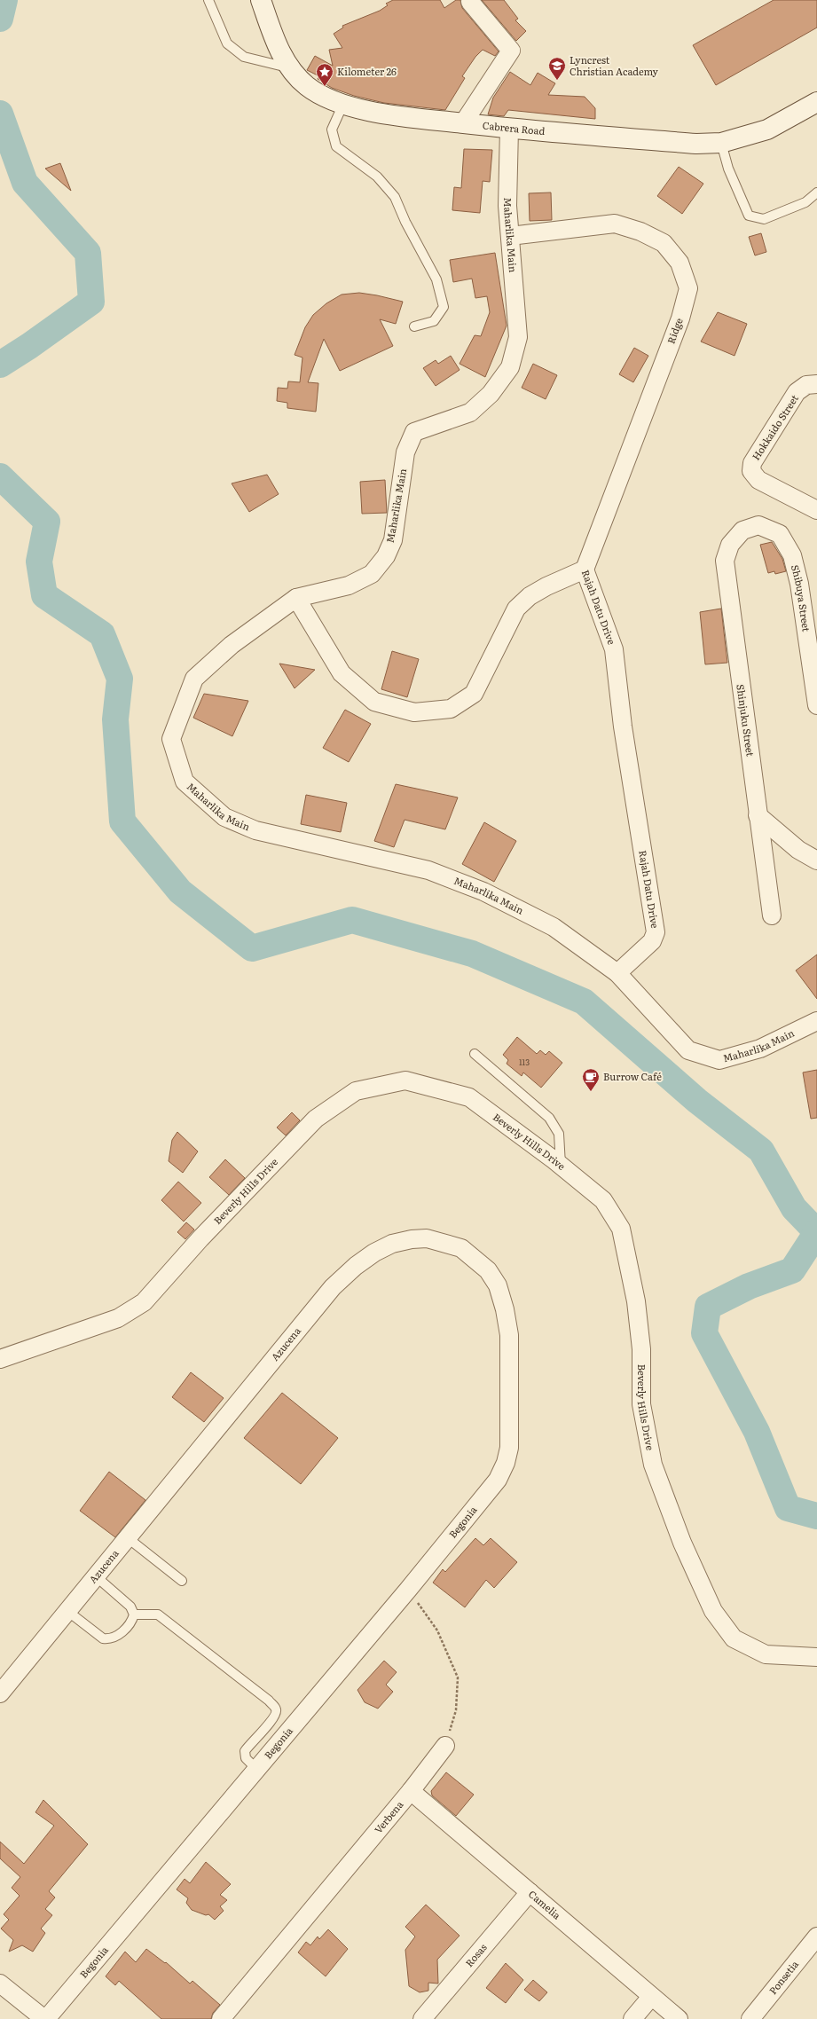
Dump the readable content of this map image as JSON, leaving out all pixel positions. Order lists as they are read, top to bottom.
{
  "streets": {
    "main road": ["Cabrera Road"],
    "street": [
      "Maharlika Main",
      "Ridge",
      "Hokkaido Street",
      "Shibuya Street",
      "Rajah Datu Drive",
      "Shinjuku Street",
      "Beverly Hills Drive",
      "Azucena",
      "Begonia",
      "Verbena",
      "Camelia",
      "Rosas",
      "Ponsetia"
    ]
  },
  "crossings": [
    ["Cabrera Road", "Maharlika Main"],
    ["Maharlika Main", "Ridge"],
    ["Maharlika Main", "Rajah Datu Drive"],
    ["Ridge", "Rajah Datu Drive"],
    ["Shibuya Street", "Shinjuku Street"],
    ["Azucena", "Begonia"],
    ["Verbena", "Camelia"],
    ["Camelia", "Rosas"]
  ],
  "places": {
    "school or university": ["Lyncrest Christian Academy"],
    "place": ["Kilometer 26"],
    "cafe": ["Burrow Café"]
  },
  "house_numbers": ["113"]
}
